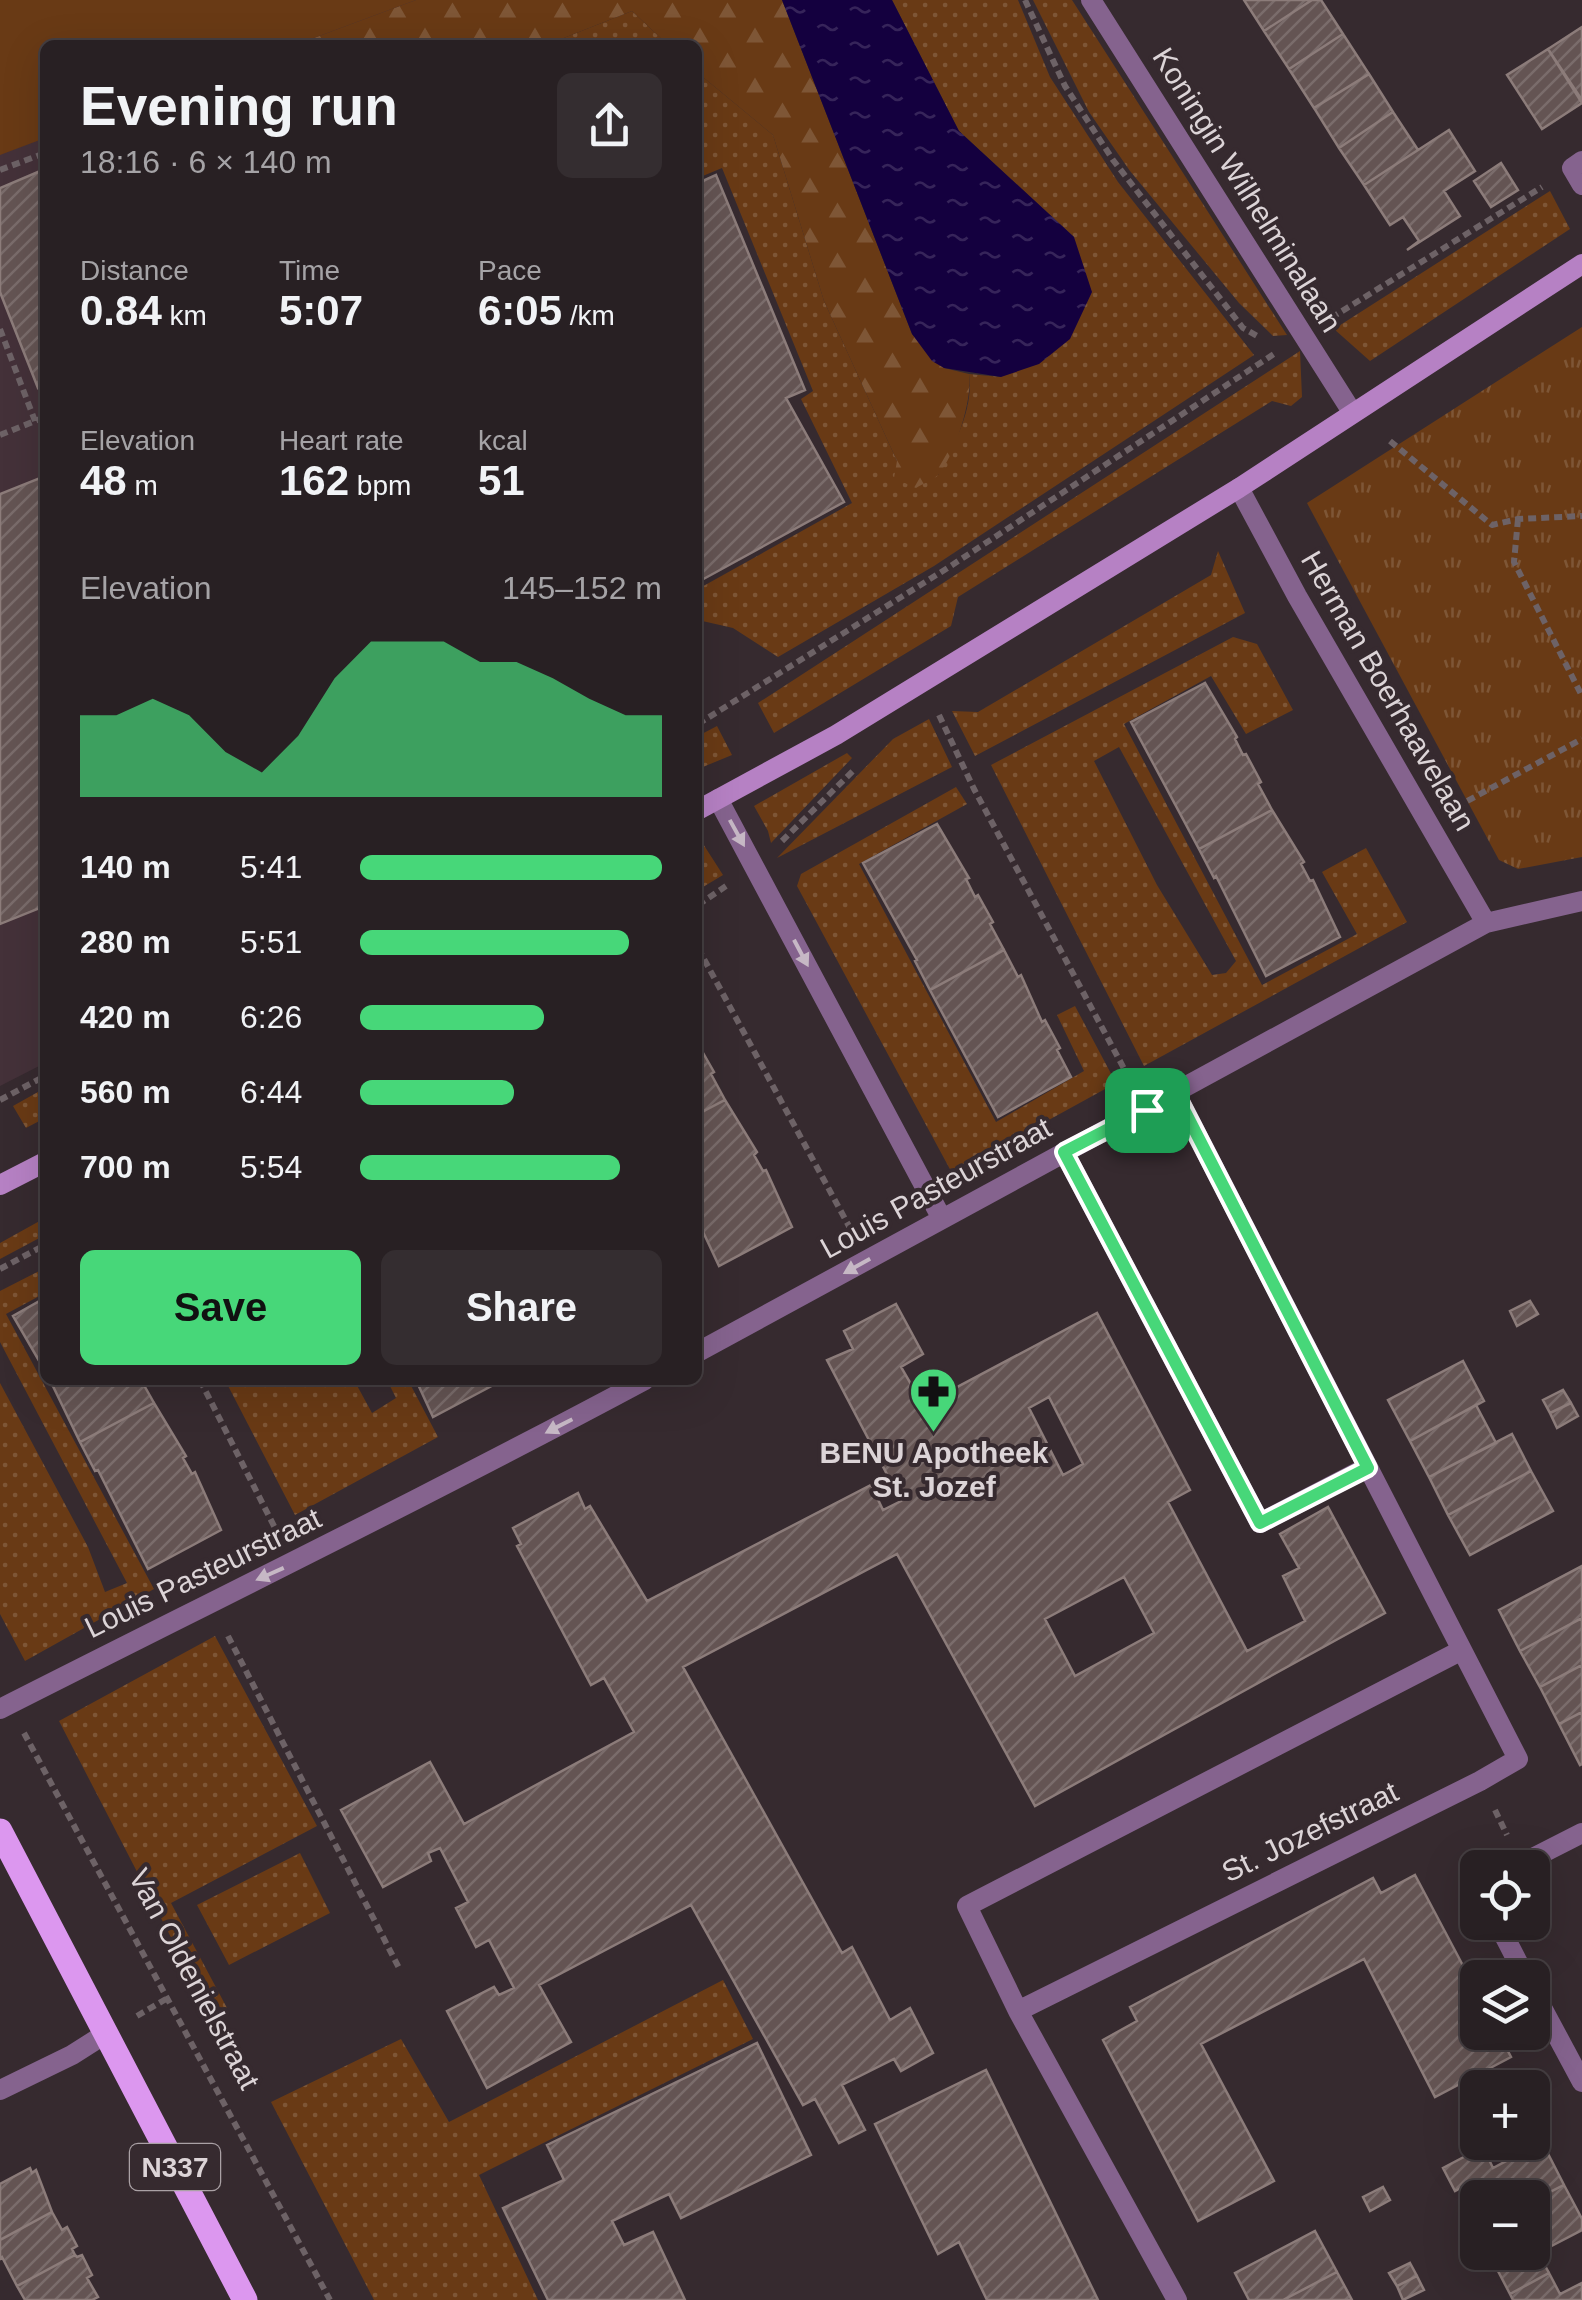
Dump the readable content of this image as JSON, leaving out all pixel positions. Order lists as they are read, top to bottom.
{
  "streets": {
    "main road": ["N337"],
    "street": [
      "Koningin Wilhelminalaan",
      "Herman Boerhaavelaan",
      "Louis Pasteurstraat",
      "St. Jozefstraat"
    ],
    "path": ["Van Oldenielstraat"]
  },
  "crossings": [
    ["Herman Boerhaavelaan", "Louis Pasteurstraat"],
    ["Louis Pasteurstraat", "St. Jozefstraat"],
    ["Louis Pasteurstraat", "Van Oldenielstraat"]
  ],
  "one_way": ["Louis Pasteurstraat"],
  "places": {
    "pharmacy": ["BENU Apotheek St. Jozef"]
  },
  "page": {
    "heading": ["Evening run", "18:16 · 6 × 140 m"],
    "stats": [
      ["Distance", "0.84 km"],
      ["Time", "5:07"],
      ["Pace", "6:05 /km"],
      ["Elevation", "48 m"],
      ["Heart rate", "162 bpm"],
      ["kcal", "51"]
    ],
    "chart": ["Elevation", "145–152 m"],
    "list": [
      {
        "name": "140 m",
        "note": "5:41"
      },
      {
        "name": "280 m",
        "note": "5:51"
      },
      {
        "name": "420 m",
        "note": "6:26"
      },
      {
        "name": "560 m",
        "note": "6:44"
      },
      {
        "name": "700 m",
        "note": "5:54"
      }
    ],
    "buttons": ["Save", "Share"],
    "map_buttons": ["+", "−"]
  }
}
